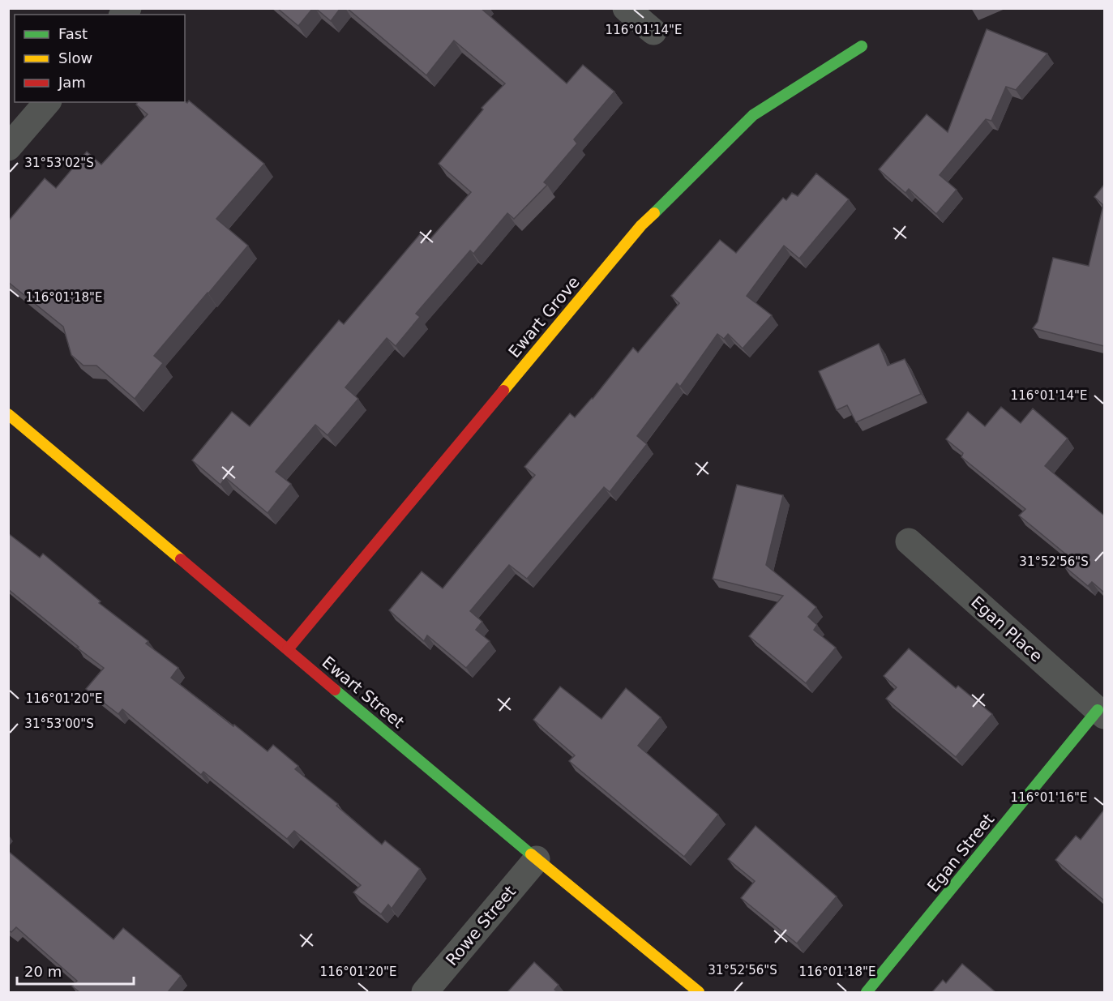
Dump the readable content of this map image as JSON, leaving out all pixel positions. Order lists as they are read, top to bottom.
{
  "streets": {
    "street": [
      "Ewart Grove",
      "Egan Place",
      "Ewart Street",
      "Egan Street",
      "Rowe Street"
    ]
  },
  "crossings": [
    ["Ewart Grove", "Ewart Street"],
    ["Egan Place", "Egan Street"],
    ["Ewart Street", "Rowe Street"]
  ],
  "legend": ["Fast", "Slow", "Jam"],
  "scale_bar": "20 m",
  "coordinates": [
    "116°01'14\"E",
    "31°53'02\"S",
    "116°01'18\"E",
    "31°52'56\"S",
    "116°01'20\"E",
    "31°53'00\"S",
    "116°01'16\"E"
  ]
}
